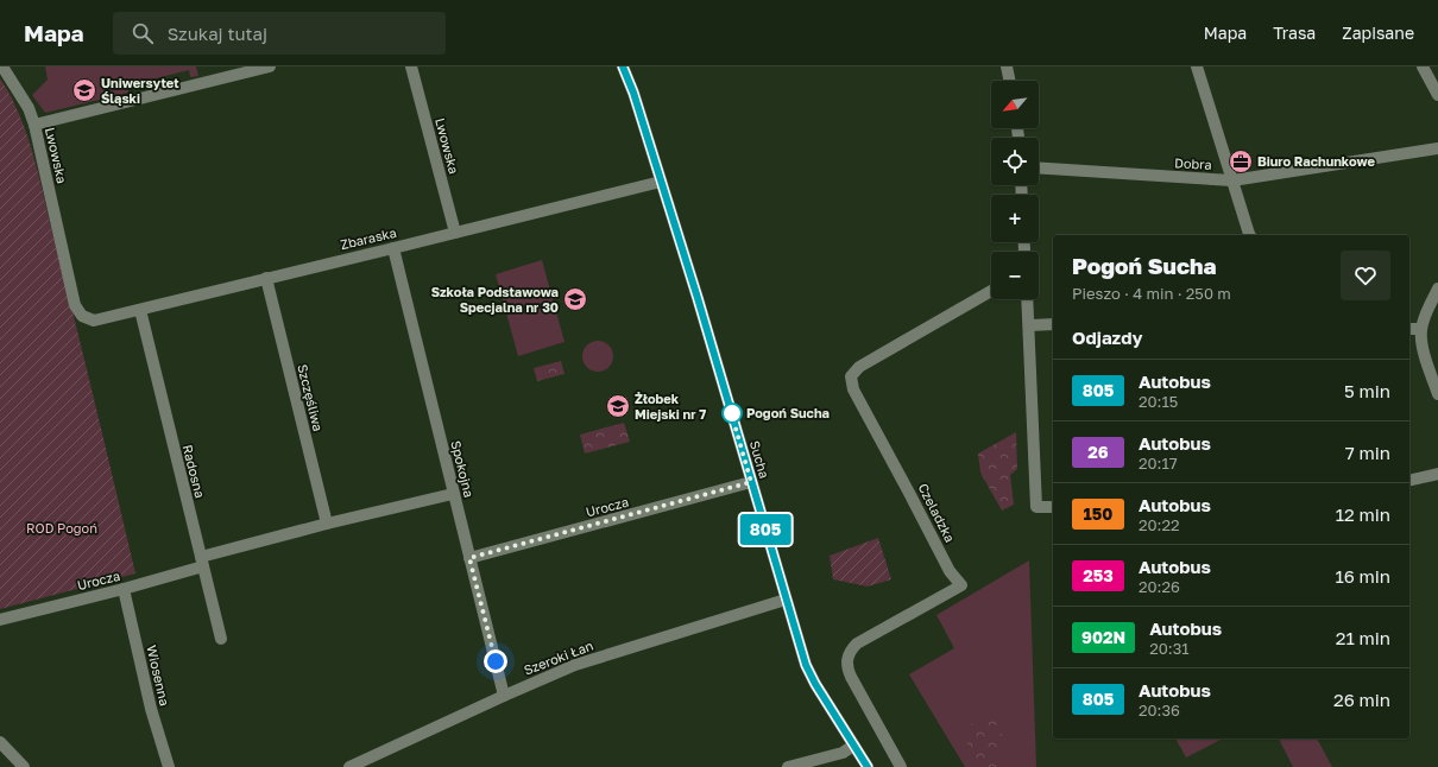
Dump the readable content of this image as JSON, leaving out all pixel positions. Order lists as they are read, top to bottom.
{
  "streets": {
    "street": [
      "Lwowska",
      "Dobra",
      "Zbaraska",
      "Szczęśliwa",
      "Sucha",
      "Spokojna",
      "Radosna",
      "Urocza",
      "Czeladzka",
      "Szeroki Łan",
      "Wiosenna"
    ]
  },
  "crossings": [
    ["Lwowska", "Zbaraska"],
    ["Zbaraska", "Szczęśliwa"],
    ["Zbaraska", "Sucha"],
    ["Zbaraska", "Spokojna"],
    ["Zbaraska", "Radosna"],
    ["Szczęśliwa", "Urocza"],
    ["Sucha", "Urocza"],
    ["Sucha", "Szeroki Łan"],
    ["Spokojna", "Urocza"],
    ["Spokojna", "Szeroki Łan"],
    ["Radosna", "Urocza"],
    ["Urocza", "Wiosenna"]
  ],
  "parks": ["ROD Pogoń"],
  "places": {
    "school or university": ["Uniwersytet Śląski", "Szkoła Podstawowa Specjalna nr 30", "Żłobek Miejski nr 7"],
    "office": ["Biuro Rachunkowe"],
    "other": ["Pogoń Sucha"]
  },
  "lines": ["bus line 805"],
  "north": "bottom left",
  "page": {
    "header": "Mapa",
    "search": "Szukaj tutaj",
    "nav": ["Mapa", "Trasa", "Zapisane"],
    "on_map": "805",
    "map_buttons": ["+", "−"],
    "heading": [
      ["Pogoń Sucha", "Pieszo · 4 min · 250 m"],
      "Odjazdy"
    ],
    "list": [
      {
        "mark": "805",
        "name": "Autobus",
        "note": "20:15",
        "value": "5 min"
      },
      {
        "mark": "26",
        "name": "Autobus",
        "note": "20:17",
        "value": "7 min"
      },
      {
        "mark": "150",
        "name": "Autobus",
        "note": "20:22",
        "value": "12 min"
      },
      {
        "mark": "253",
        "name": "Autobus",
        "note": "20:26",
        "value": "16 min"
      },
      {
        "mark": "902N",
        "name": "Autobus",
        "note": "20:31",
        "value": "21 min"
      },
      {
        "mark": "805",
        "name": "Autobus",
        "note": "20:36",
        "value": "26 min"
      }
    ]
  }
}
